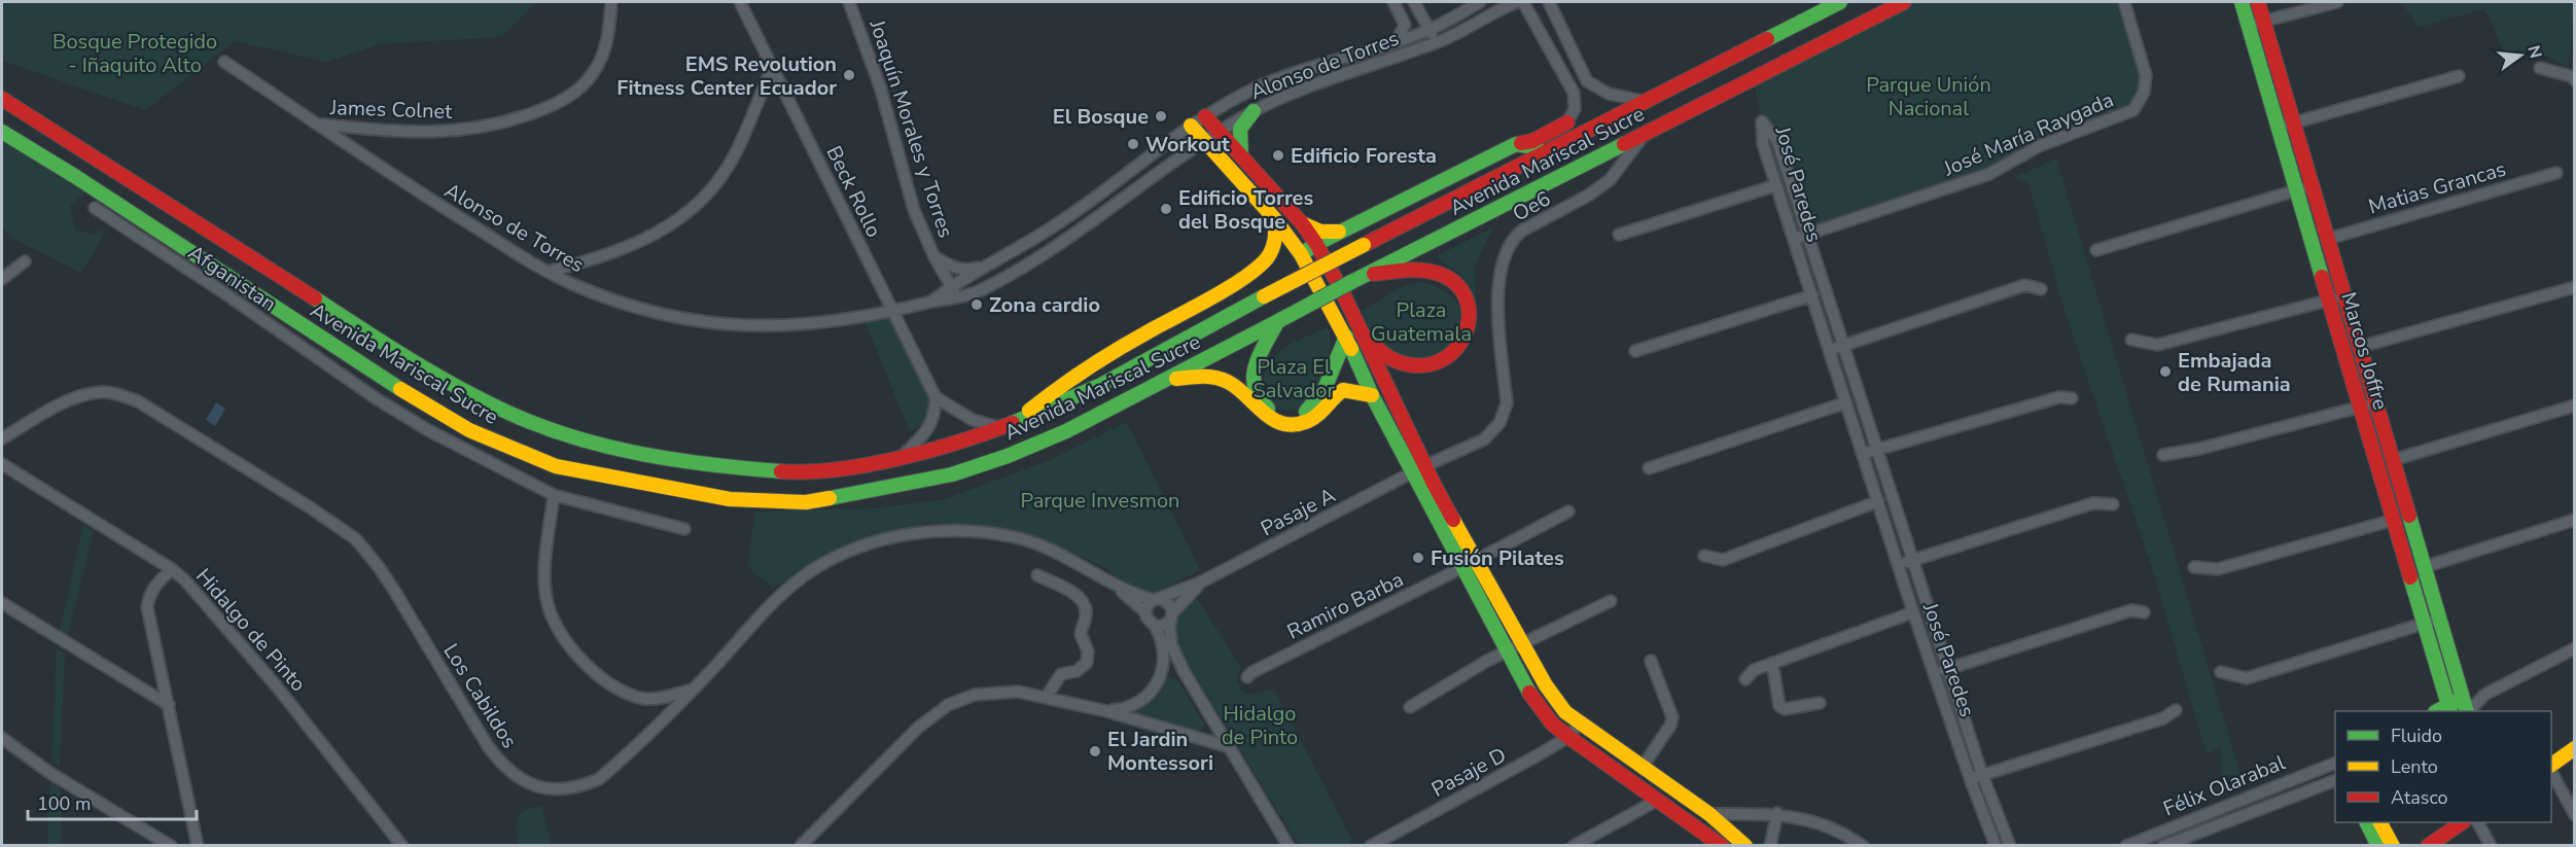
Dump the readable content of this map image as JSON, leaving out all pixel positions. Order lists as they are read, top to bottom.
{
  "streets": {
    "main road": ["Avenida Mariscal Sucre", "Marcos Joffre"],
    "street": [
      "Alonso de Torres",
      "James Colnet",
      "Joaquín Morales y Torres",
      "José María Raygada",
      "José Paredes",
      "Matias Grancas",
      "Beck Rollo",
      "Oe6",
      "Afganistan",
      "Pasaje A",
      "Ramiro Barba",
      "Hidalgo de Pinto",
      "Los Cabildos",
      "Pasaje D",
      "Félix Olarabal"
    ]
  },
  "crossings": [
    ["Alonso de Torres", "James Colnet"],
    ["Alonso de Torres", "Joaquín Morales y Torres"],
    ["Alonso de Torres", "Beck Rollo"],
    ["José María Raygada", "José Paredes"],
    ["Avenida Mariscal Sucre", "Oe6"],
    ["Matias Grancas", "Marcos Joffre"],
    ["Oe6", "Pasaje A"],
    ["Pasaje A", "Los Cabildos"]
  ],
  "parks": [
    "Bosque Protegido - Iñaquito Alto",
    "Parque Unión Nacional",
    "Plaza Guatemala",
    "Plaza El Salvador",
    "Parque Invesmon",
    "Hidalgo de Pinto"
  ],
  "places": [
    "EMS Revolution Fitness Center Ecuador",
    "El Bosque",
    "Workout",
    "Edificio Foresta",
    "Edificio Torres del Bosque",
    "Zona cardio",
    "Embajada de Rumania",
    "Fusión Pilates",
    "El Jardin Montessori"
  ],
  "legend": ["Fluido", "Lento", "Atasco"],
  "scale_bar": "100 m",
  "north": "right"
}
